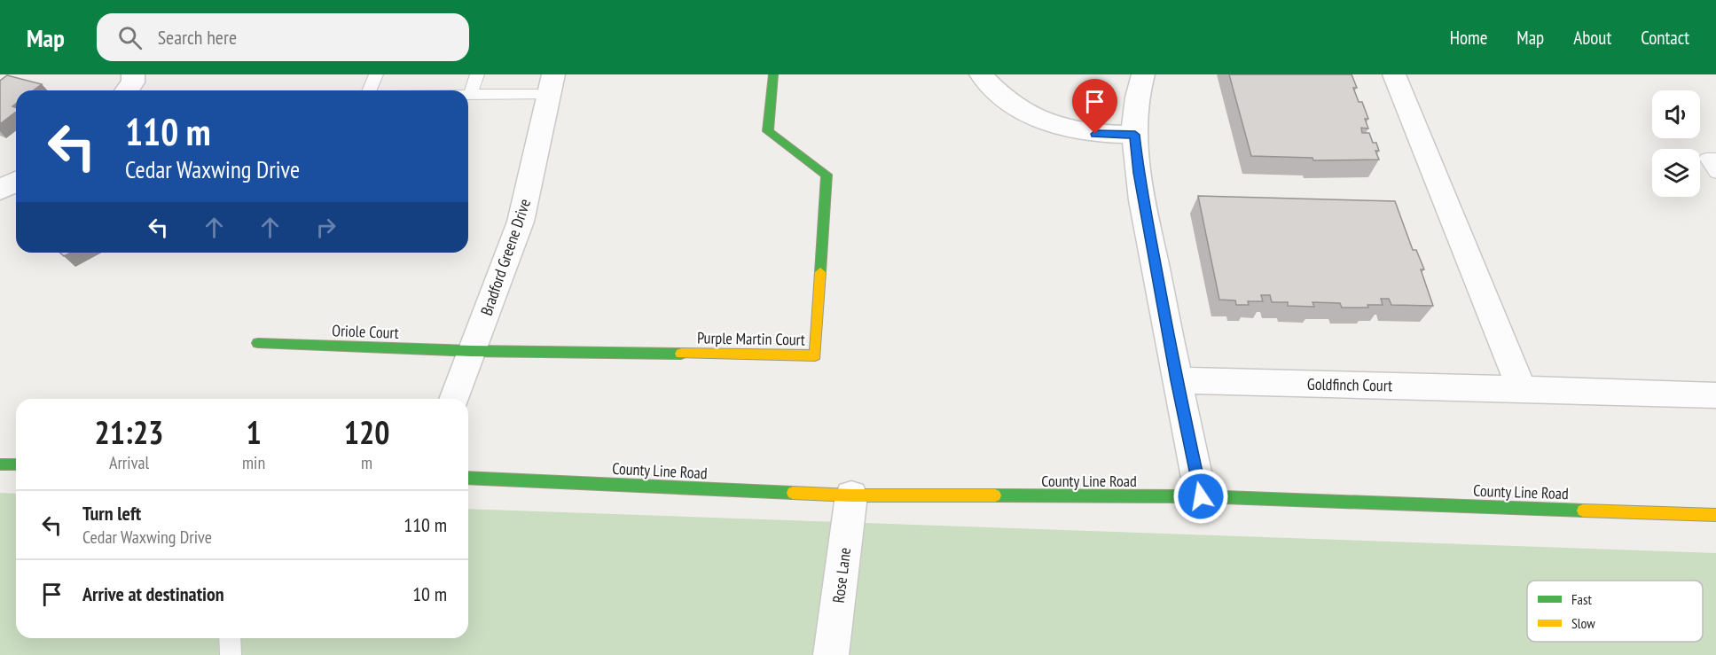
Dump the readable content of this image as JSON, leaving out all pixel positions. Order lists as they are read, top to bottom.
{
  "streets": {
    "main road": ["Oriole Court", "Purple Martin Court", "County Line Road"],
    "street": ["Bradford Greene Drive", "Goldfinch Court", "Rose Lane"]
  },
  "crossings": [
    ["Bradford Greene Drive", "Oriole Court"],
    ["Bradford Greene Drive", "Purple Martin Court"],
    ["Oriole Court", "Purple Martin Court"],
    ["County Line Road", "Rose Lane"]
  ],
  "legend": ["Fast", "Slow"],
  "page": {
    "header": "Map",
    "search": "Search here",
    "nav": [
      "Home",
      "Map",
      "About",
      "Contact"
    ],
    "turn": ["110 m", "Cedar Waxwing Drive"],
    "eta": [
      "21:23",
      "Arrival",
      "1",
      "min",
      "120",
      "m"
    ],
    "list": [
      {
        "name": "Turn left",
        "note": "Cedar Waxwing Drive",
        "value": "110 m"
      },
      {
        "name": "Arrive at destination",
        "value": "10 m"
      }
    ]
  }
}
